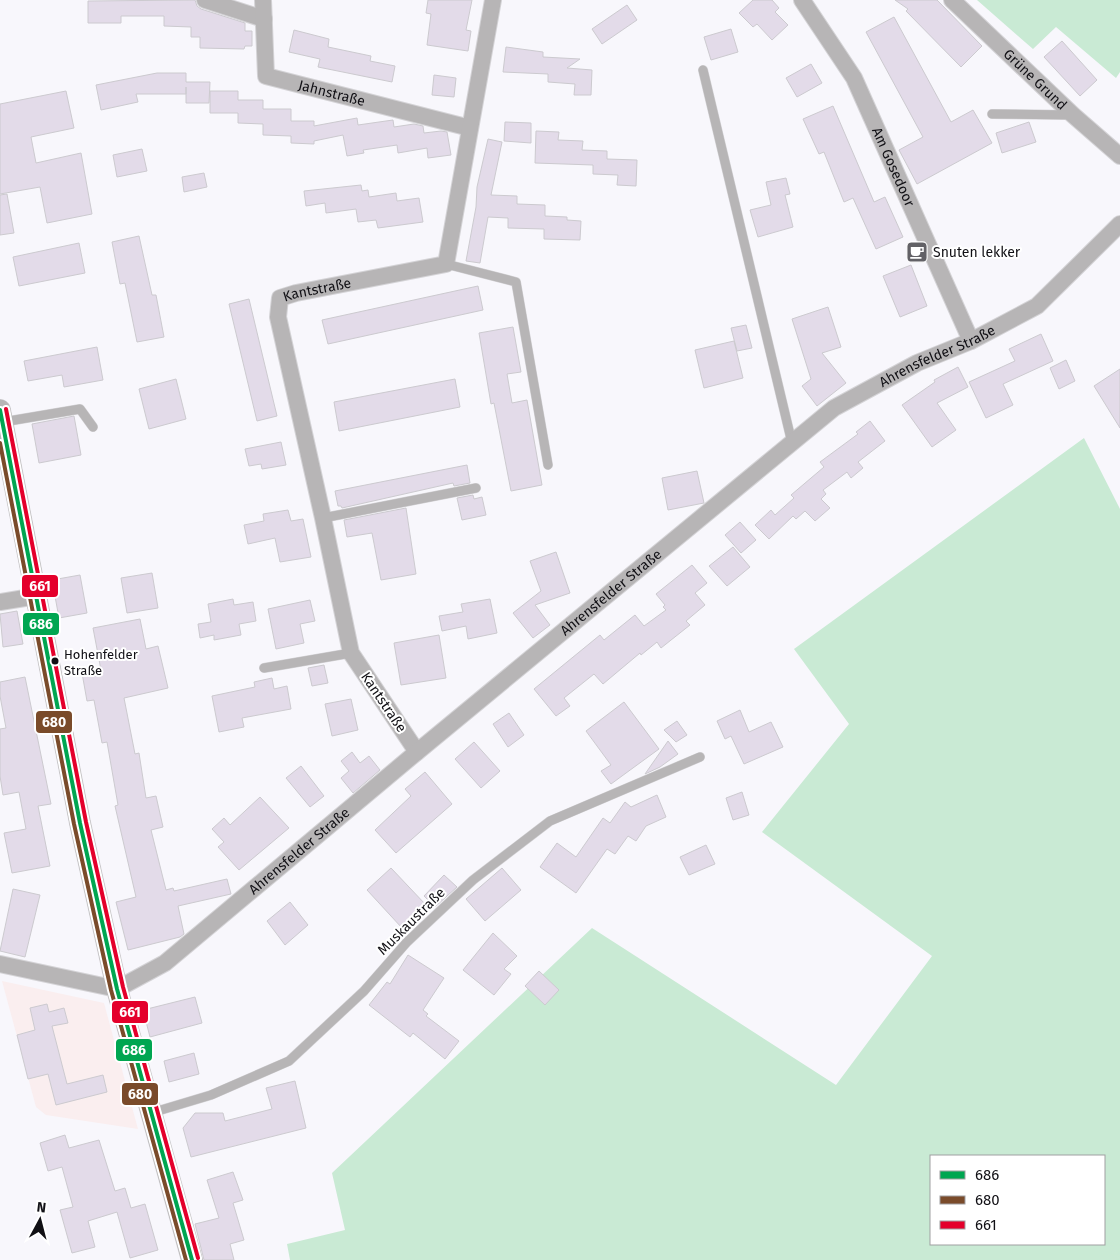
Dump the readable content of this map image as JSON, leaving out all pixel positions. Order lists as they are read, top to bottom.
{
  "streets": {
    "street": [
      "Grüne Grund",
      "Jahnstraße",
      "Am Gosedoor",
      "Kantstraße",
      "Ahrensfelder Straße"
    ],
    "lane": ["Muskaustraße"]
  },
  "crossings": [
    ["Am Gosedoor", "Ahrensfelder Straße"],
    ["Kantstraße", "Ahrensfelder Straße"]
  ],
  "places": {
    "cafe": ["Snuten lekker"],
    "other": ["Hohenfelder Straße"]
  },
  "lines": ["transit line 661", "transit line 686", "transit line 680"],
  "legend": ["686", "680", "661"],
  "north": "top"
}
